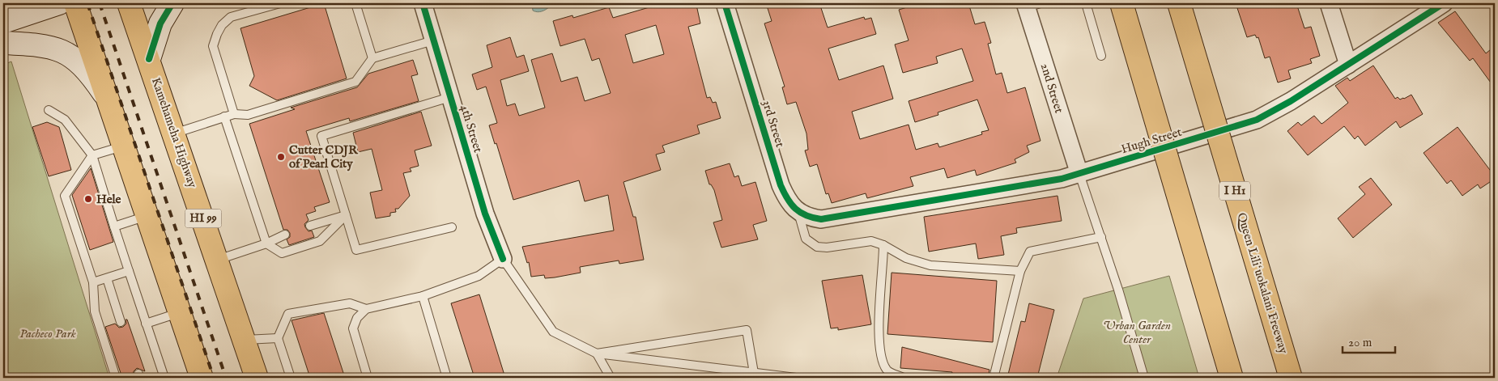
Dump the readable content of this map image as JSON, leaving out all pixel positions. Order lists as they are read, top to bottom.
{
  "streets": {
    "main road": [
      "Kamehameha Highway",
      "I H1",
      "HI 99",
      "Queen Liliʻuokalani Freeway"
    ],
    "street": [
      "2nd Street",
      "3rd Street",
      "4th Street",
      "Hugh Street"
    ]
  },
  "crossings": [
    ["2nd Street", "Hugh Street"],
    ["3rd Street", "Hugh Street"]
  ],
  "parks": ["Urban Garden Center", "Pacheco Park"],
  "places": ["Cutter CDJR of Pearl City", "Hele"],
  "scale_bar": "20 m"
}
